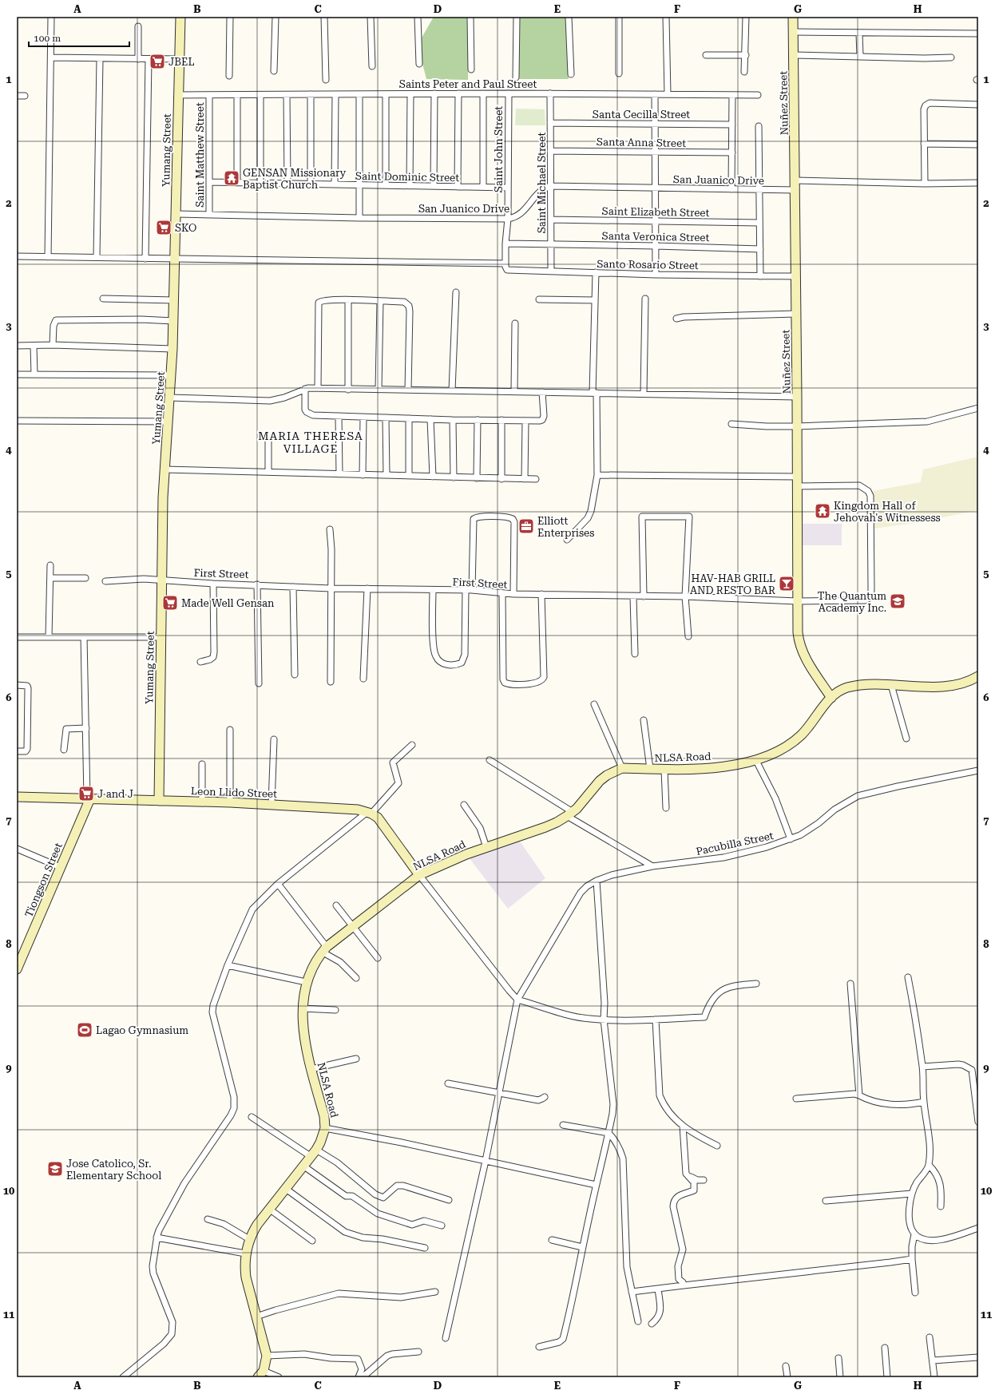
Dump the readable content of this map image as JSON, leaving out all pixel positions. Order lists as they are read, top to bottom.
{
  "streets": {
    "main road": [
      "Nuñez Street",
      "Yumang Street",
      "NLSA Road",
      "Leon Llido Street",
      "Tiongson Street"
    ],
    "street": [
      "Saints Peter and Paul Street",
      "Santa Cecilla Street",
      "Santa Anna Street",
      "Saint John Street",
      "Saint Matthew Street",
      "Saint Dominic Street",
      "San Juanico Drive",
      "Saint Michael Street",
      "Saint Elizabeth Street",
      "Santa Veronica Street",
      "Santo Rosario Street",
      "First Street",
      "Pacubilla Street"
    ]
  },
  "crossings": [
    ["Saints Peter and Paul Street", "Saint John Street"],
    ["Saints Peter and Paul Street", "Yumang Street"],
    ["Saints Peter and Paul Street", "Saint Matthew Street"],
    ["Saints Peter and Paul Street", "Saint Michael Street"],
    ["Nuñez Street", "San Juanico Drive"],
    ["Nuñez Street", "Santo Rosario Street"],
    ["Nuñez Street", "First Street"],
    ["Nuñez Street", "NLSA Road"],
    ["Santa Cecilla Street", "Saint Michael Street"],
    ["Santa Anna Street", "Saint Michael Street"],
    ["Saint John Street", "Saint Dominic Street"],
    ["Saint John Street", "San Juanico Drive"],
    ["Saint John Street", "Santa Veronica Street"],
    ["Saint John Street", "Santo Rosario Street"],
    ["Yumang Street", "San Juanico Drive"],
    ["Yumang Street", "First Street"],
    ["Yumang Street", "Leon Llido Street"],
    ["Saint Matthew Street", "Saint Dominic Street"],
    ["Saint Matthew Street", "San Juanico Drive"],
    ["San Juanico Drive", "Saint Michael Street"],
    ["Saint Michael Street", "Saint Elizabeth Street"],
    ["Saint Michael Street", "Santa Veronica Street"],
    ["Saint Michael Street", "Santo Rosario Street"],
    ["Leon Llido Street", "Tiongson Street"]
  ],
  "districts": ["MARIA THERESA VILLAGE"],
  "places": {
    "supermarket": [
      "JBEL",
      "SKO",
      "Made Well Gensan",
      "J and J"
    ],
    "temple": ["GENSAN Missionary Baptist Church", "Kingdom Hall of Jehovah's Witnessess"],
    "office": ["Elliott Enterprises"],
    "bar": ["HAV-HAB GRILL AND RESTO BAR"],
    "school or university": ["The Quantum Academy Inc.", "Jose Catolico, Sr. Elementary School"],
    "sports": ["Lagao Gymnasium"]
  },
  "scale_bar": "100 m",
  "grid": {
    "columns": [
      "A",
      "B",
      "C",
      "D",
      "E",
      "F",
      "G",
      "H"
    ],
    "rows": [
      "1",
      "2",
      "3",
      "4",
      "5",
      "6",
      "7",
      "8",
      "9",
      "10",
      "11"
    ]
  }
}
